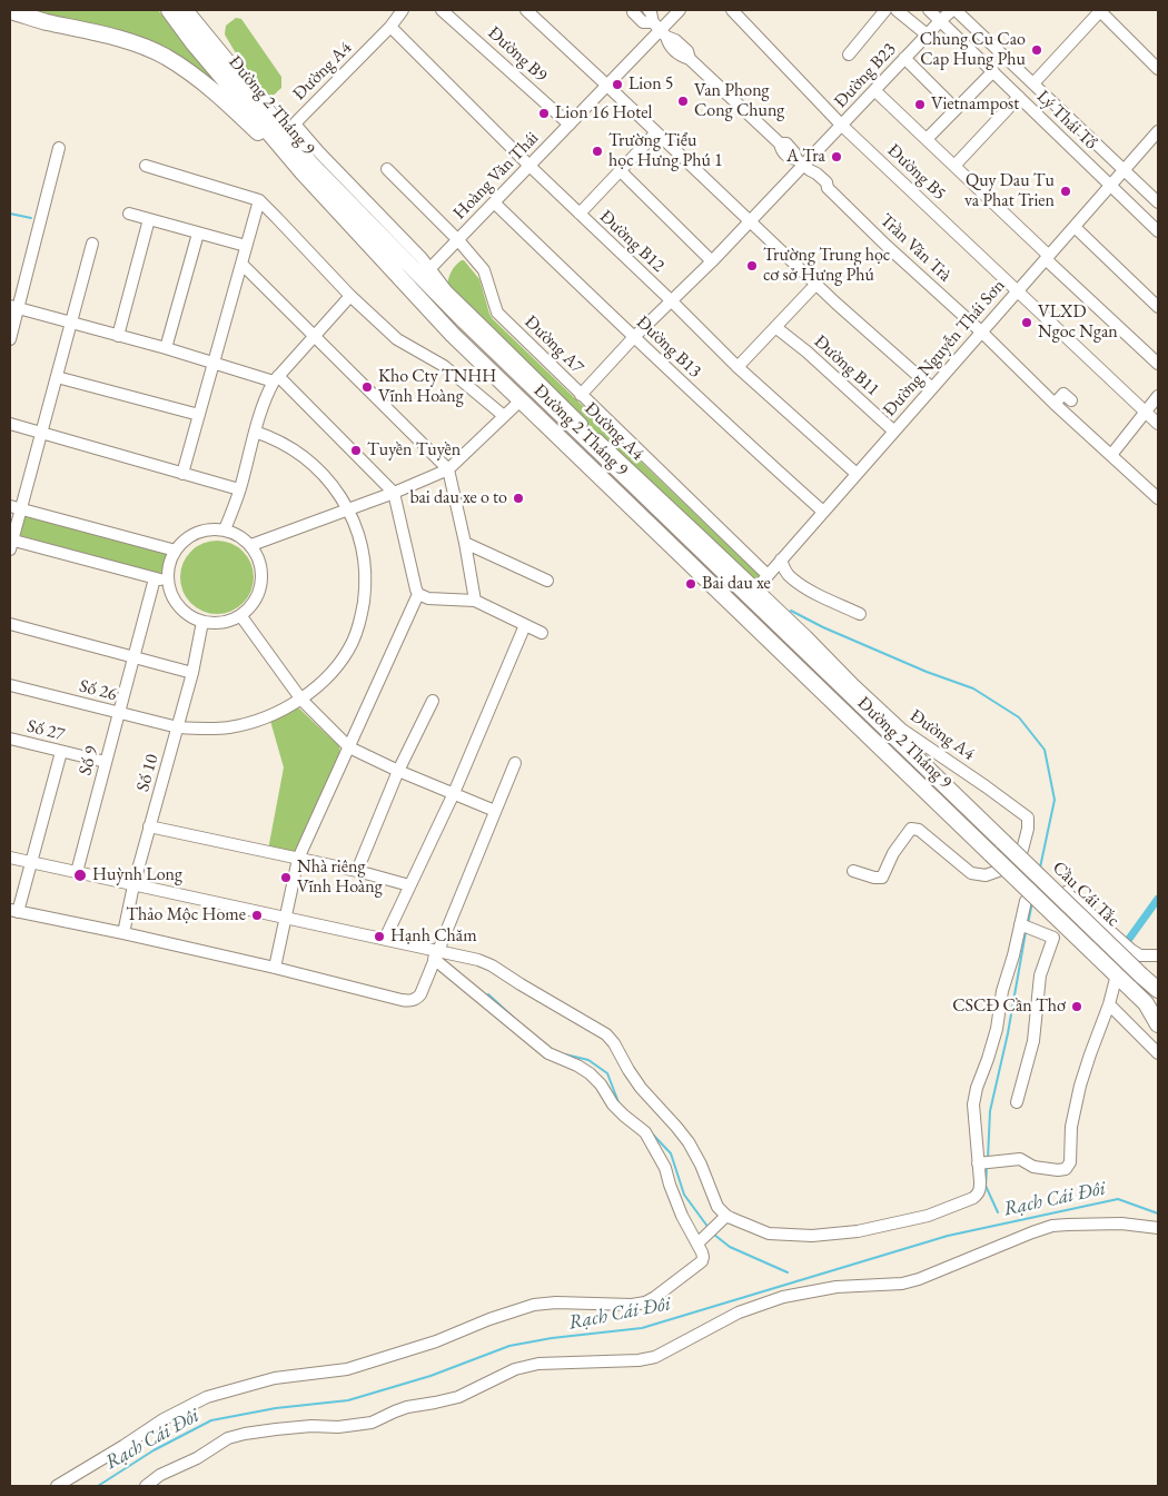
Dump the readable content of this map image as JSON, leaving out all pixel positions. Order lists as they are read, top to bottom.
{
  "streets": {
    "highway": ["Đường 2 Tháng 9", "Cầu Cái Tắc"],
    "street": [
      "Đường B9",
      "Đường A4",
      "Đường B23",
      "Lý Thái Tổ",
      "Đường B5",
      "Hoàng Văn Thái",
      "Đường B12",
      "Trần Văn Trà",
      "Đường A7",
      "Đường B13",
      "Đường Nguyễn Thái Sơn",
      "Đường B11",
      "Số 26",
      "Số 27",
      "Số 9",
      "Số 10"
    ]
  },
  "crossings": [
    ["Đường B9", "Hoàng Văn Thái"],
    ["Đường A4", "Hoàng Văn Thái"],
    ["Đường A4", "Đường B12"],
    ["Đường A4", "Đường Nguyễn Thái Sơn"],
    ["Đường B23", "Lý Thái Tổ"],
    ["Đường B23", "Đường B5"],
    ["Đường B23", "Đường B12"],
    ["Đường B23", "Trần Văn Trà"],
    ["Đường B23", "Đường A7"],
    ["Đường B23", "Đường B13"],
    ["Đường 2 Tháng 9", "Cầu Cái Tắc"],
    ["Lý Thái Tổ", "Đường Nguyễn Thái Sơn"],
    ["Đường B5", "Đường Nguyễn Thái Sơn"],
    ["Hoàng Văn Thái", "Đường B12"],
    ["Hoàng Văn Thái", "Trần Văn Trà"],
    ["Hoàng Văn Thái", "Đường A7"],
    ["Hoàng Văn Thái", "Đường B13"],
    ["Đường B12", "Đường Nguyễn Thái Sơn"],
    ["Trần Văn Trà", "Đường Nguyễn Thái Sơn"],
    ["Đường A7", "Đường Nguyễn Thái Sơn"],
    ["Đường B13", "Đường Nguyễn Thái Sơn"],
    ["Đường Nguyễn Thái Sơn", "Đường B11"],
    ["Số 26", "Số 9"],
    ["Số 26", "Số 10"],
    ["Số 27", "Số 9"]
  ],
  "water": ["Rạch Cái Đôi"],
  "places": [
    "Chung Cu Cao Cap Hung Phu",
    "Lion 5",
    "Van Phong Cong Chung",
    "Vietnampost",
    "Lion 16 Hotel",
    "Trường Tiểu học Hưng Phú 1",
    "A Tra",
    "Quy Dau Tu va Phat Trien",
    "Trường Trung học cơ sở Hưng Phú",
    "VLXD Ngoc Ngan",
    "Kho Cty TNHH Vĩnh Hoàng",
    "Tuyền Tuyền",
    "bai dau xe o to",
    "Bai dau xe",
    "Huỳnh Long",
    "Nhà riêng Vĩnh Hoàng",
    "Thảo Mộc Home",
    "Hạnh Chăm",
    "CSCĐ Cần Thơ"
  ]
}
